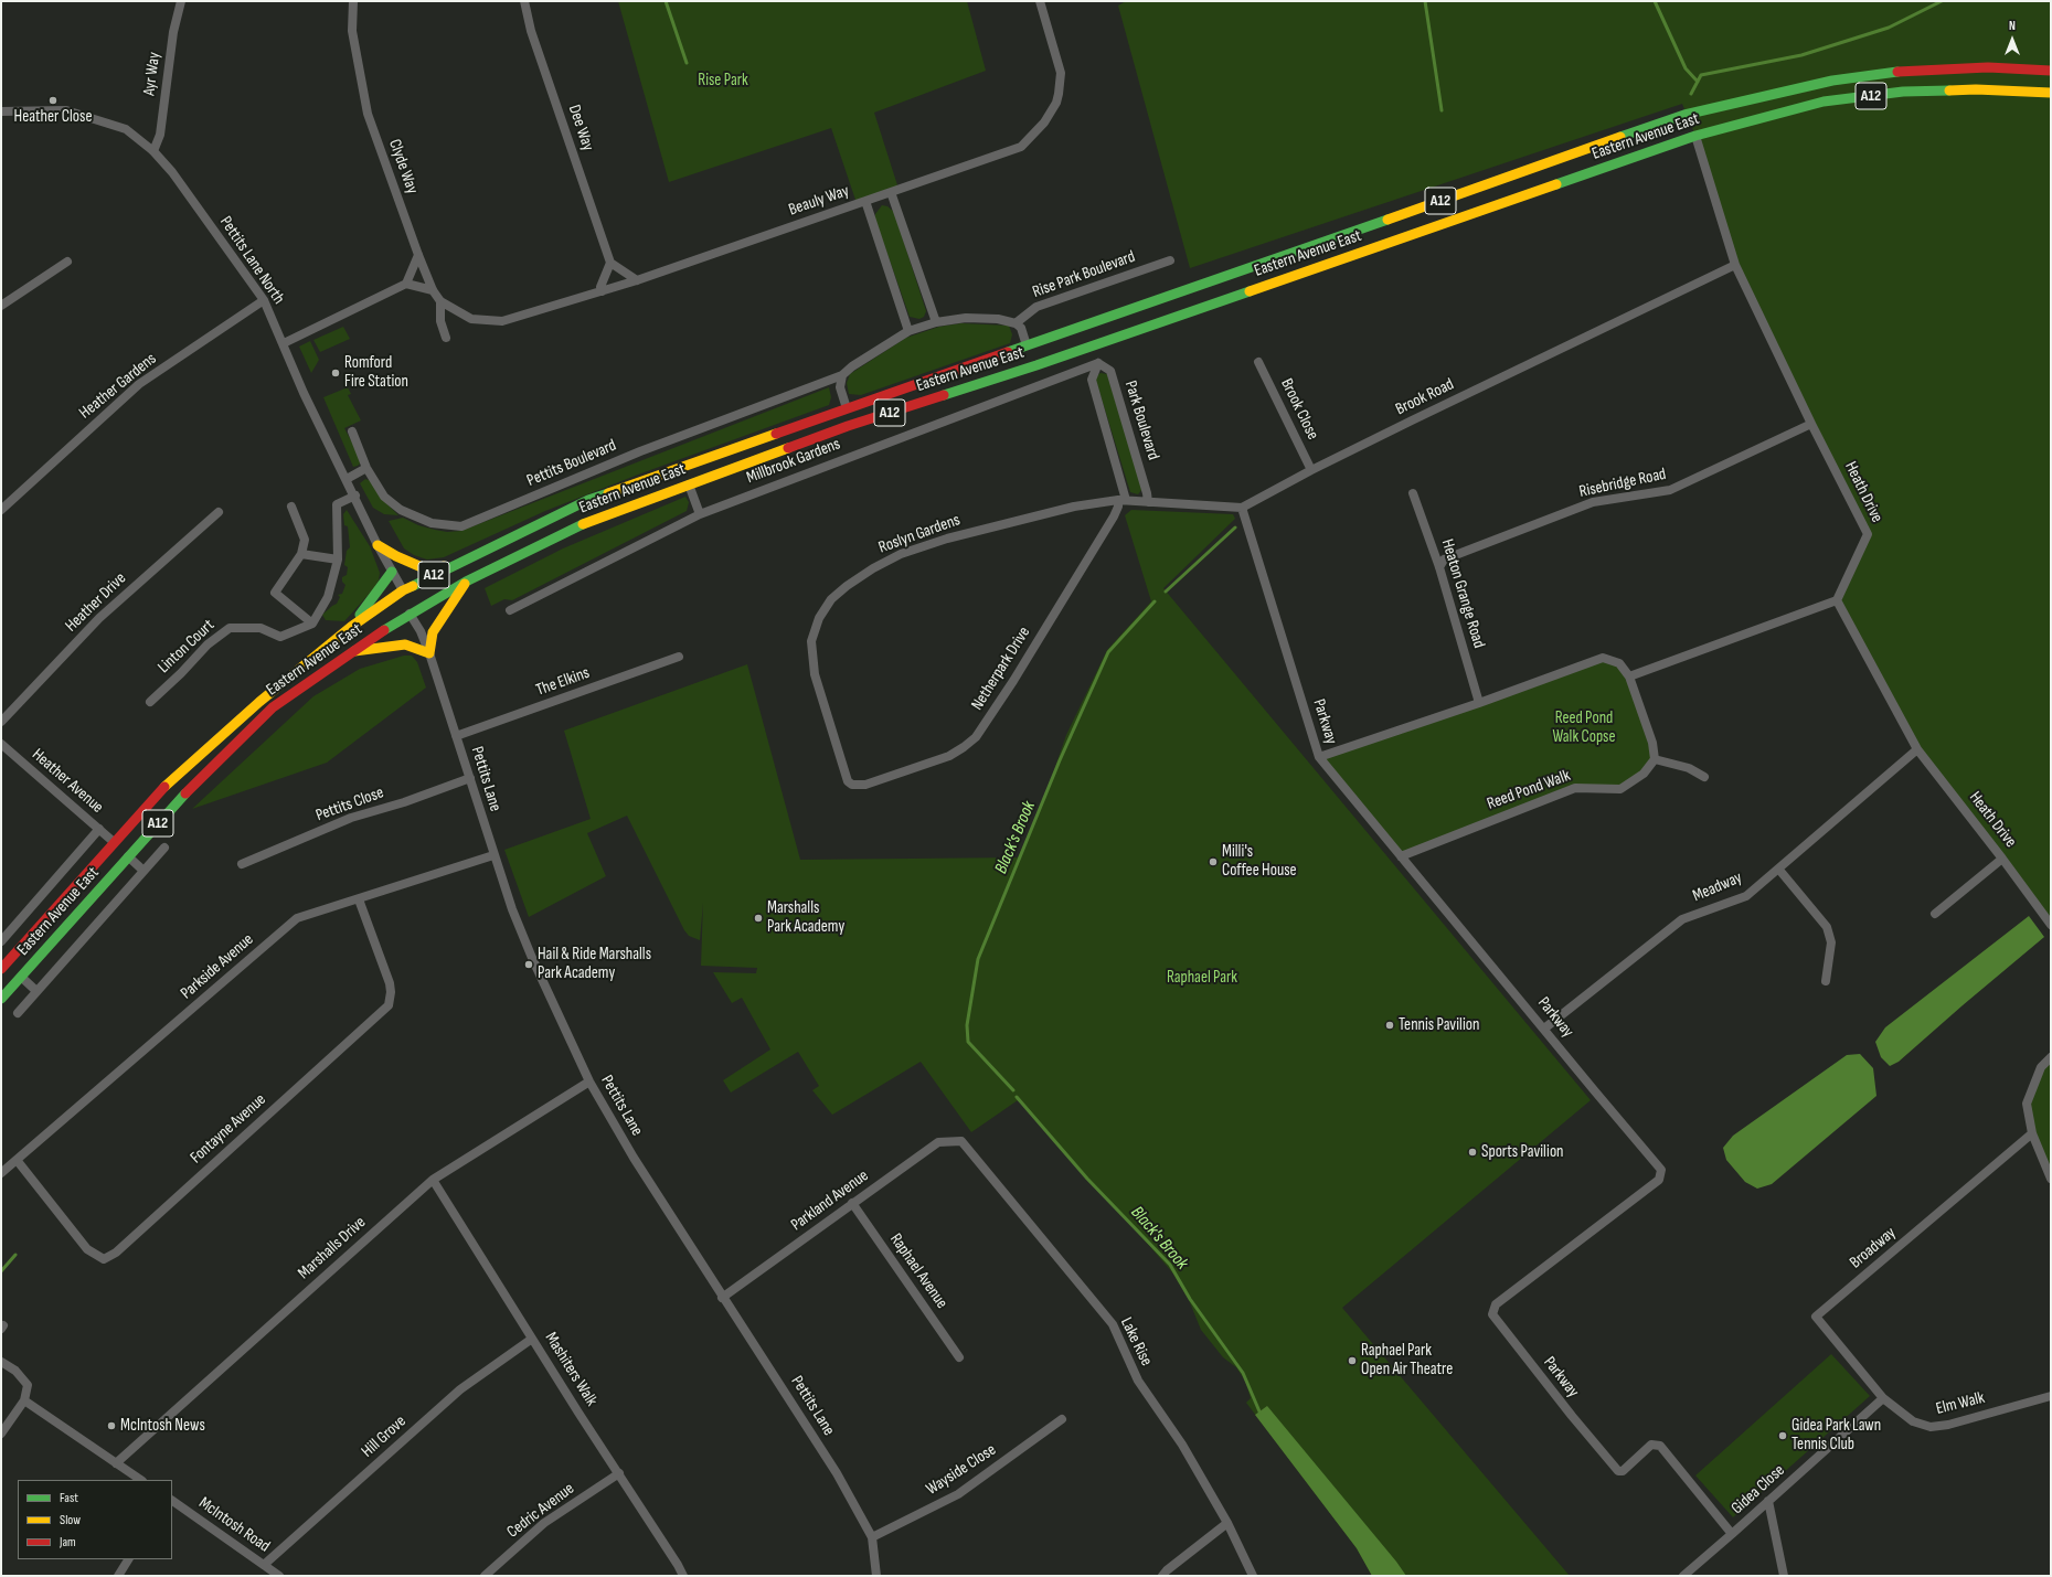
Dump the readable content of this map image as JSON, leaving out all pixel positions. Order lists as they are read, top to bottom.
{
  "streets": {
    "highway": ["A12", "Eastern Avenue East"],
    "street": [
      "Ayr Way",
      "Dee Way",
      "Clyde Way",
      "Beauly Way",
      "Pettits Lane North",
      "Rise Park Boulevard",
      "Heather Gardens",
      "Brook Road",
      "Brook Close",
      "Park Boulevard",
      "Millbrook Gardens",
      "Pettits Boulevard",
      "Risebridge Road",
      "Heath Drive",
      "Roslyn Gardens",
      "Heaton Grange Road",
      "Heather Drive",
      "Linton Court",
      "Netherpark Drive",
      "The Elkins",
      "Parkway",
      "Pettits Lane",
      "Heather Avenue",
      "Reed Pond Walk",
      "Pettits Close",
      "Meadway",
      "Parkside Avenue",
      "Fontayne Avenue",
      "Parkland Avenue",
      "Marshalls Drive",
      "Broadway",
      "Raphael Avenue",
      "Lake Rise",
      "Mashiters Walk",
      "Elm Walk",
      "Hill Grove",
      "Wayside Close",
      "Gidea Close",
      "Cedric Avenue",
      "McIntosh Road"
    ]
  },
  "crossings": [
    ["Ayr Way", "Pettits Lane North"],
    ["Eastern Avenue East", "Pettits Lane North"],
    ["Eastern Avenue East", "Park Boulevard"],
    ["Eastern Avenue East", "Heath Drive"],
    ["Eastern Avenue East", "Pettits Lane"],
    ["Eastern Avenue East", "Heather Avenue"],
    ["Clyde Way", "Beauly Way"],
    ["Pettits Lane North", "Heather Gardens"],
    ["Pettits Lane North", "Pettits Lane"],
    ["Brook Road", "Brook Close"],
    ["Brook Road", "Heath Drive"],
    ["Brook Road", "Parkway"],
    ["Park Boulevard", "Millbrook Gardens"],
    ["Risebridge Road", "Heath Drive"],
    ["Risebridge Road", "Heaton Grange Road"],
    ["Heath Drive", "Meadway"],
    ["Roslyn Gardens", "Netherpark Drive"],
    ["The Elkins", "Pettits Lane"],
    ["Parkway", "Reed Pond Walk"],
    ["Parkway", "Meadway"],
    ["Parkway", "Gidea Close"],
    ["Pettits Lane", "Pettits Close"],
    ["Pettits Lane", "Parkside Avenue"],
    ["Pettits Lane", "Parkland Avenue"],
    ["Pettits Lane", "Marshalls Drive"],
    ["Pettits Lane", "Wayside Close"],
    ["Parkside Avenue", "Fontayne Avenue"],
    ["Parkland Avenue", "Raphael Avenue"],
    ["Parkland Avenue", "Lake Rise"],
    ["Marshalls Drive", "Mashiters Walk"],
    ["Broadway", "Elm Walk"],
    ["Broadway", "Gidea Close"],
    ["Mashiters Walk", "Hill Grove"],
    ["Mashiters Walk", "Cedric Avenue"],
    ["Elm Walk", "Gidea Close"],
    ["Hill Grove", "McIntosh Road"]
  ],
  "water": ["Black's Brook"],
  "parks": ["Rise Park", "Reed Pond Walk Copse", "Raphael Park"],
  "places": [
    "Heather Close",
    "Romford Fire Station",
    "Milli's Coffee House",
    "Marshalls Park Academy",
    "Hail & Ride Marshalls Park Academy",
    "Tennis Pavilion",
    "Sports Pavilion",
    "Raphael Park Open Air Theatre",
    "McIntosh News",
    "Gidea Park Lawn Tennis Club"
  ],
  "legend": ["Fast", "Slow", "Jam"],
  "north": "top"
}
